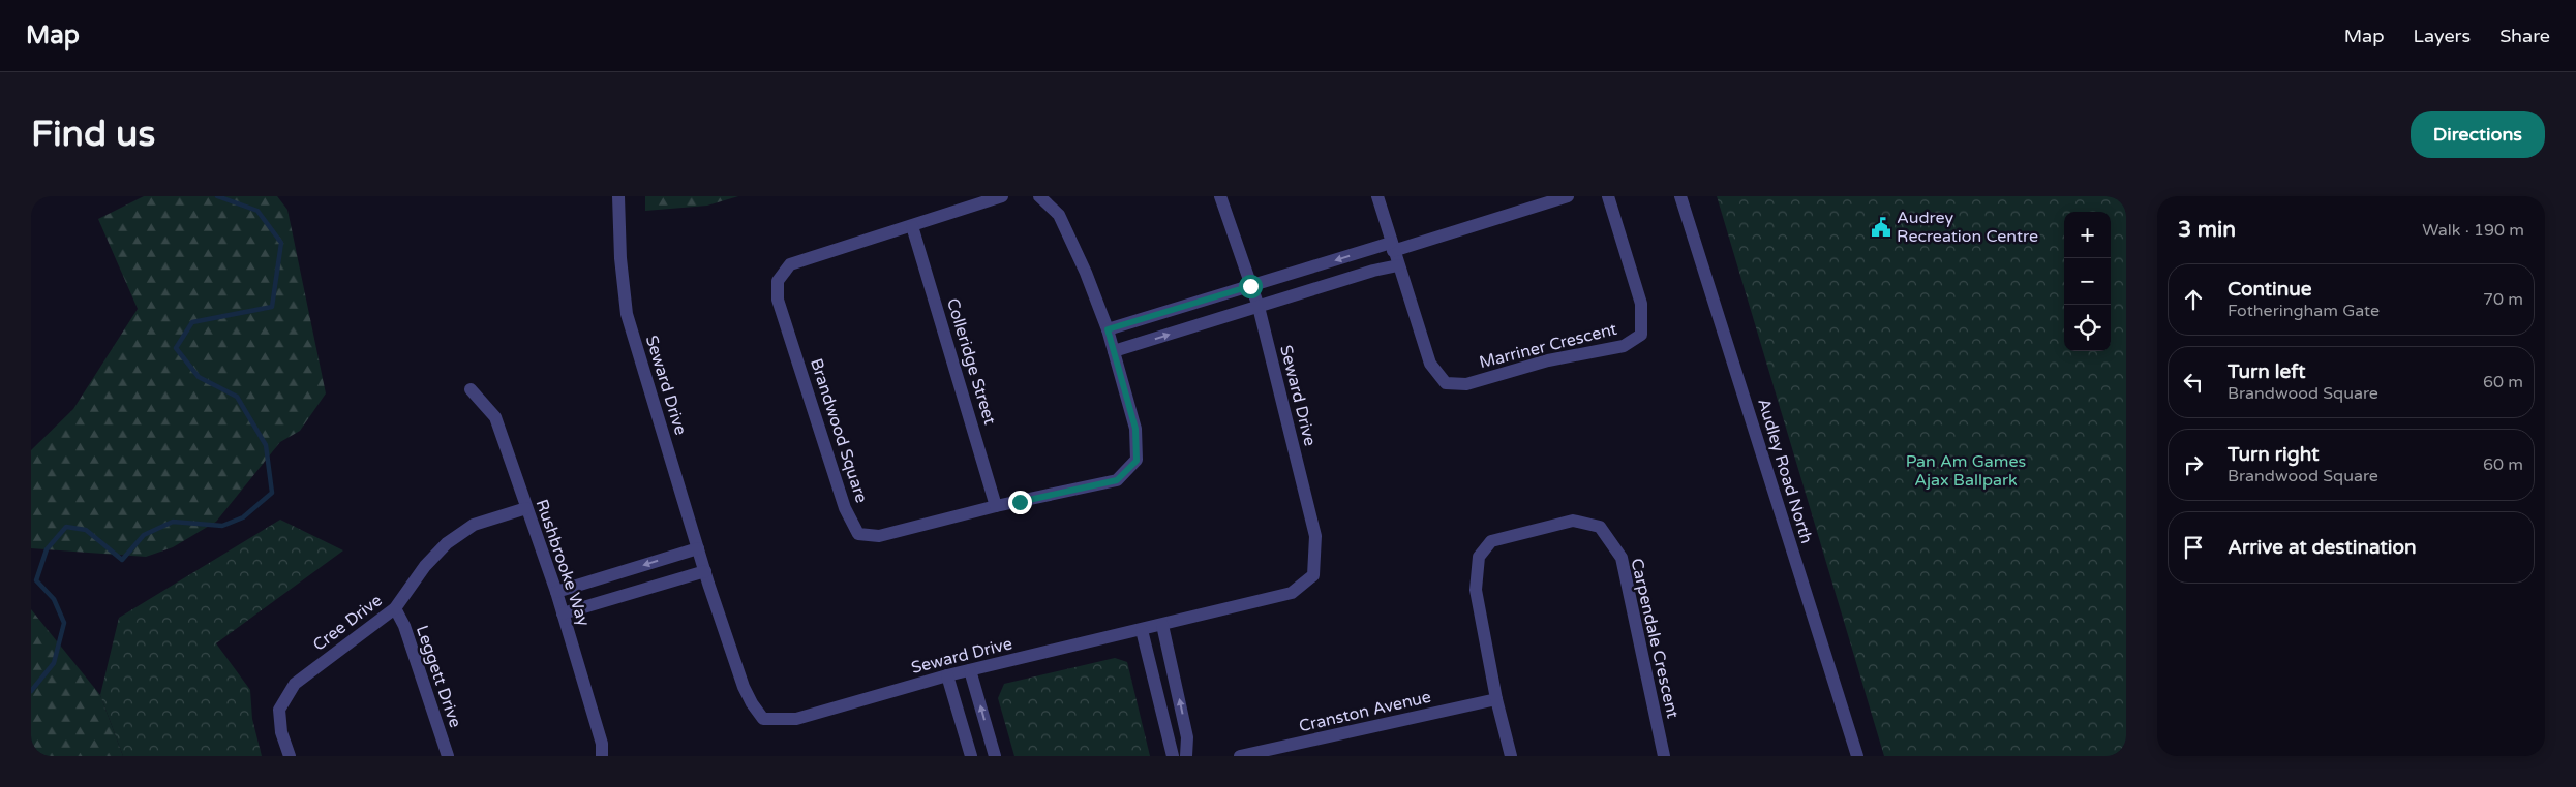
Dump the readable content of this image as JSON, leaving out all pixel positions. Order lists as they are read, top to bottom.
{
  "streets": {
    "street": [
      "Marriner Crescent",
      "Colleridge Street",
      "Seward Drive",
      "Brandwood Square",
      "Audley Road North",
      "Rushbrooke Way",
      "Cree Drive",
      "Carpendale Crescent",
      "Leggett Drive",
      "Cranston Avenue"
    ]
  },
  "crossings": [
    ["Colleridge Street", "Brandwood Square"],
    ["Rushbrooke Way", "Cree Drive"],
    ["Cree Drive", "Leggett Drive"],
    ["Carpendale Crescent", "Cranston Avenue"]
  ],
  "parks": ["Pan Am Games Ajax Ballpark"],
  "places": {
    "public building": ["Audrey Recreation Centre"]
  },
  "page": {
    "header": "Map",
    "nav": ["Map", "Layers", "Share"],
    "buttons": "Directions",
    "title": "Find us",
    "heading": ["3 min", "Walk · 190 m"],
    "map_buttons": ["+", "−"],
    "list": [
      ["Continue", "Fotheringham Gate", "70 m"],
      ["Turn left", "Brandwood Square", "60 m"],
      ["Turn right", "Brandwood Square", "60 m"],
      "Arrive at destination"
    ]
  }
}
